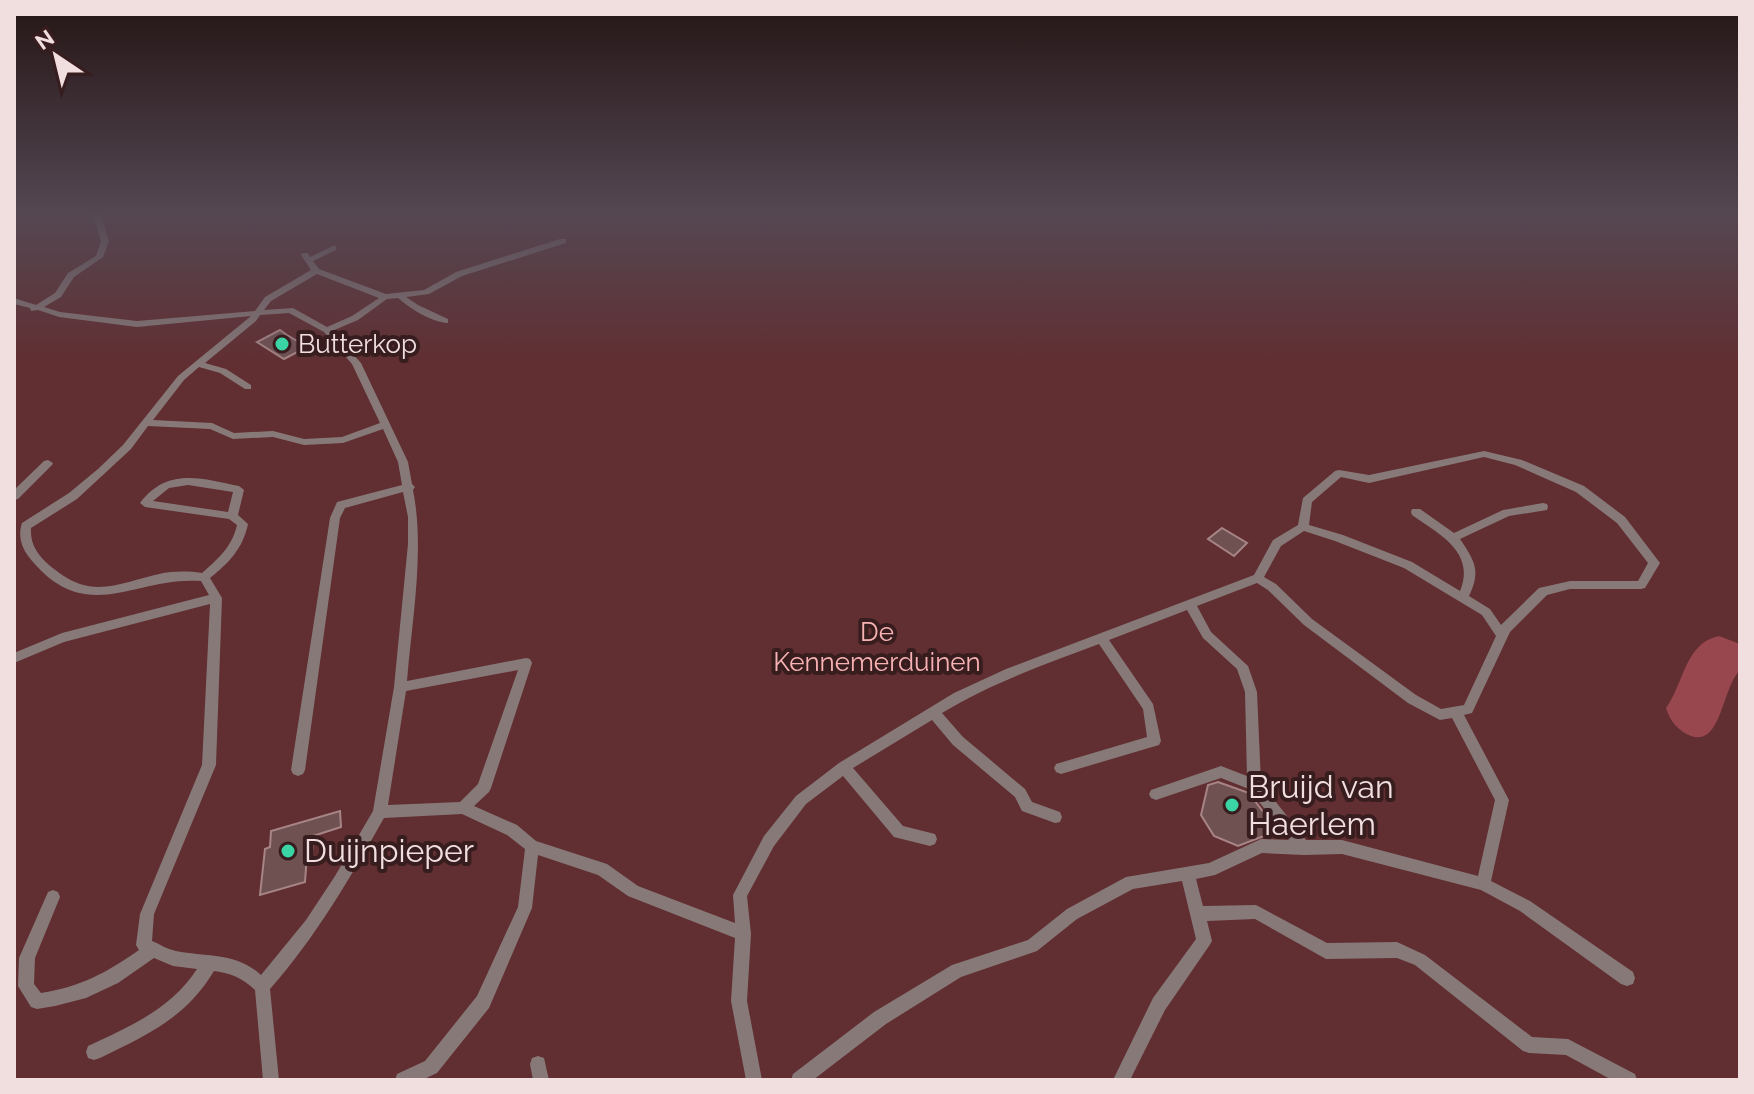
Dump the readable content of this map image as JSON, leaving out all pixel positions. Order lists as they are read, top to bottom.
{
  "parks": ["De Kennemerduinen"],
  "places": ["Butterkop", "Bruijd van Haerlem", "Duijnpieper"],
  "north": "top left"
}
